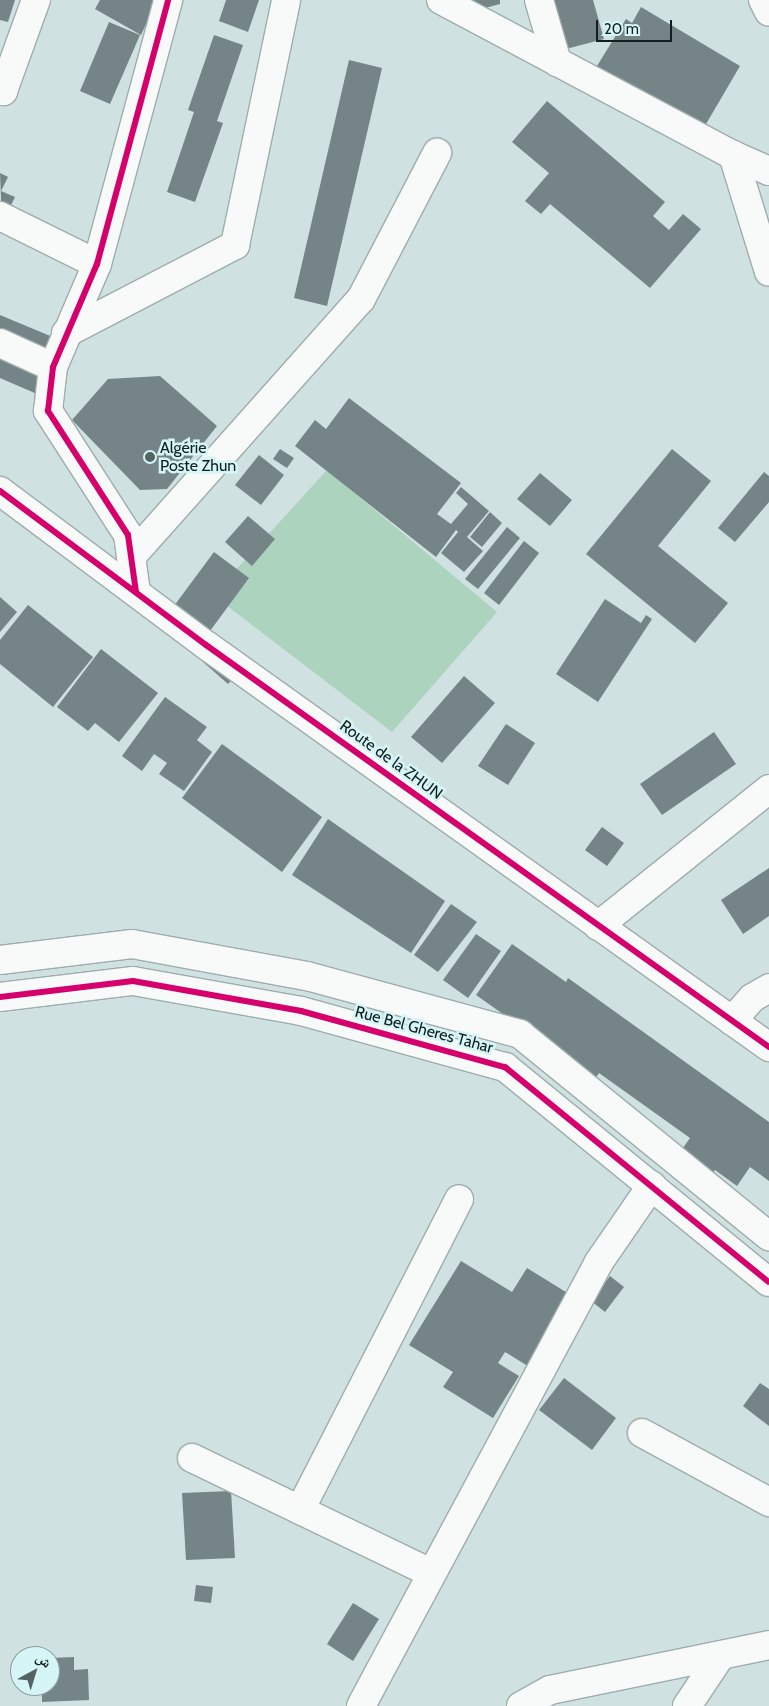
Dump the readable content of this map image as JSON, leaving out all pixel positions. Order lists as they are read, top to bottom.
{
  "streets": {
    "street": ["Route de la ZHUN", "Rue Bel Gheres Tahar"]
  },
  "places": ["Algérie Poste Zhun"],
  "scale_bar": "20 m",
  "north": "top right"
}
